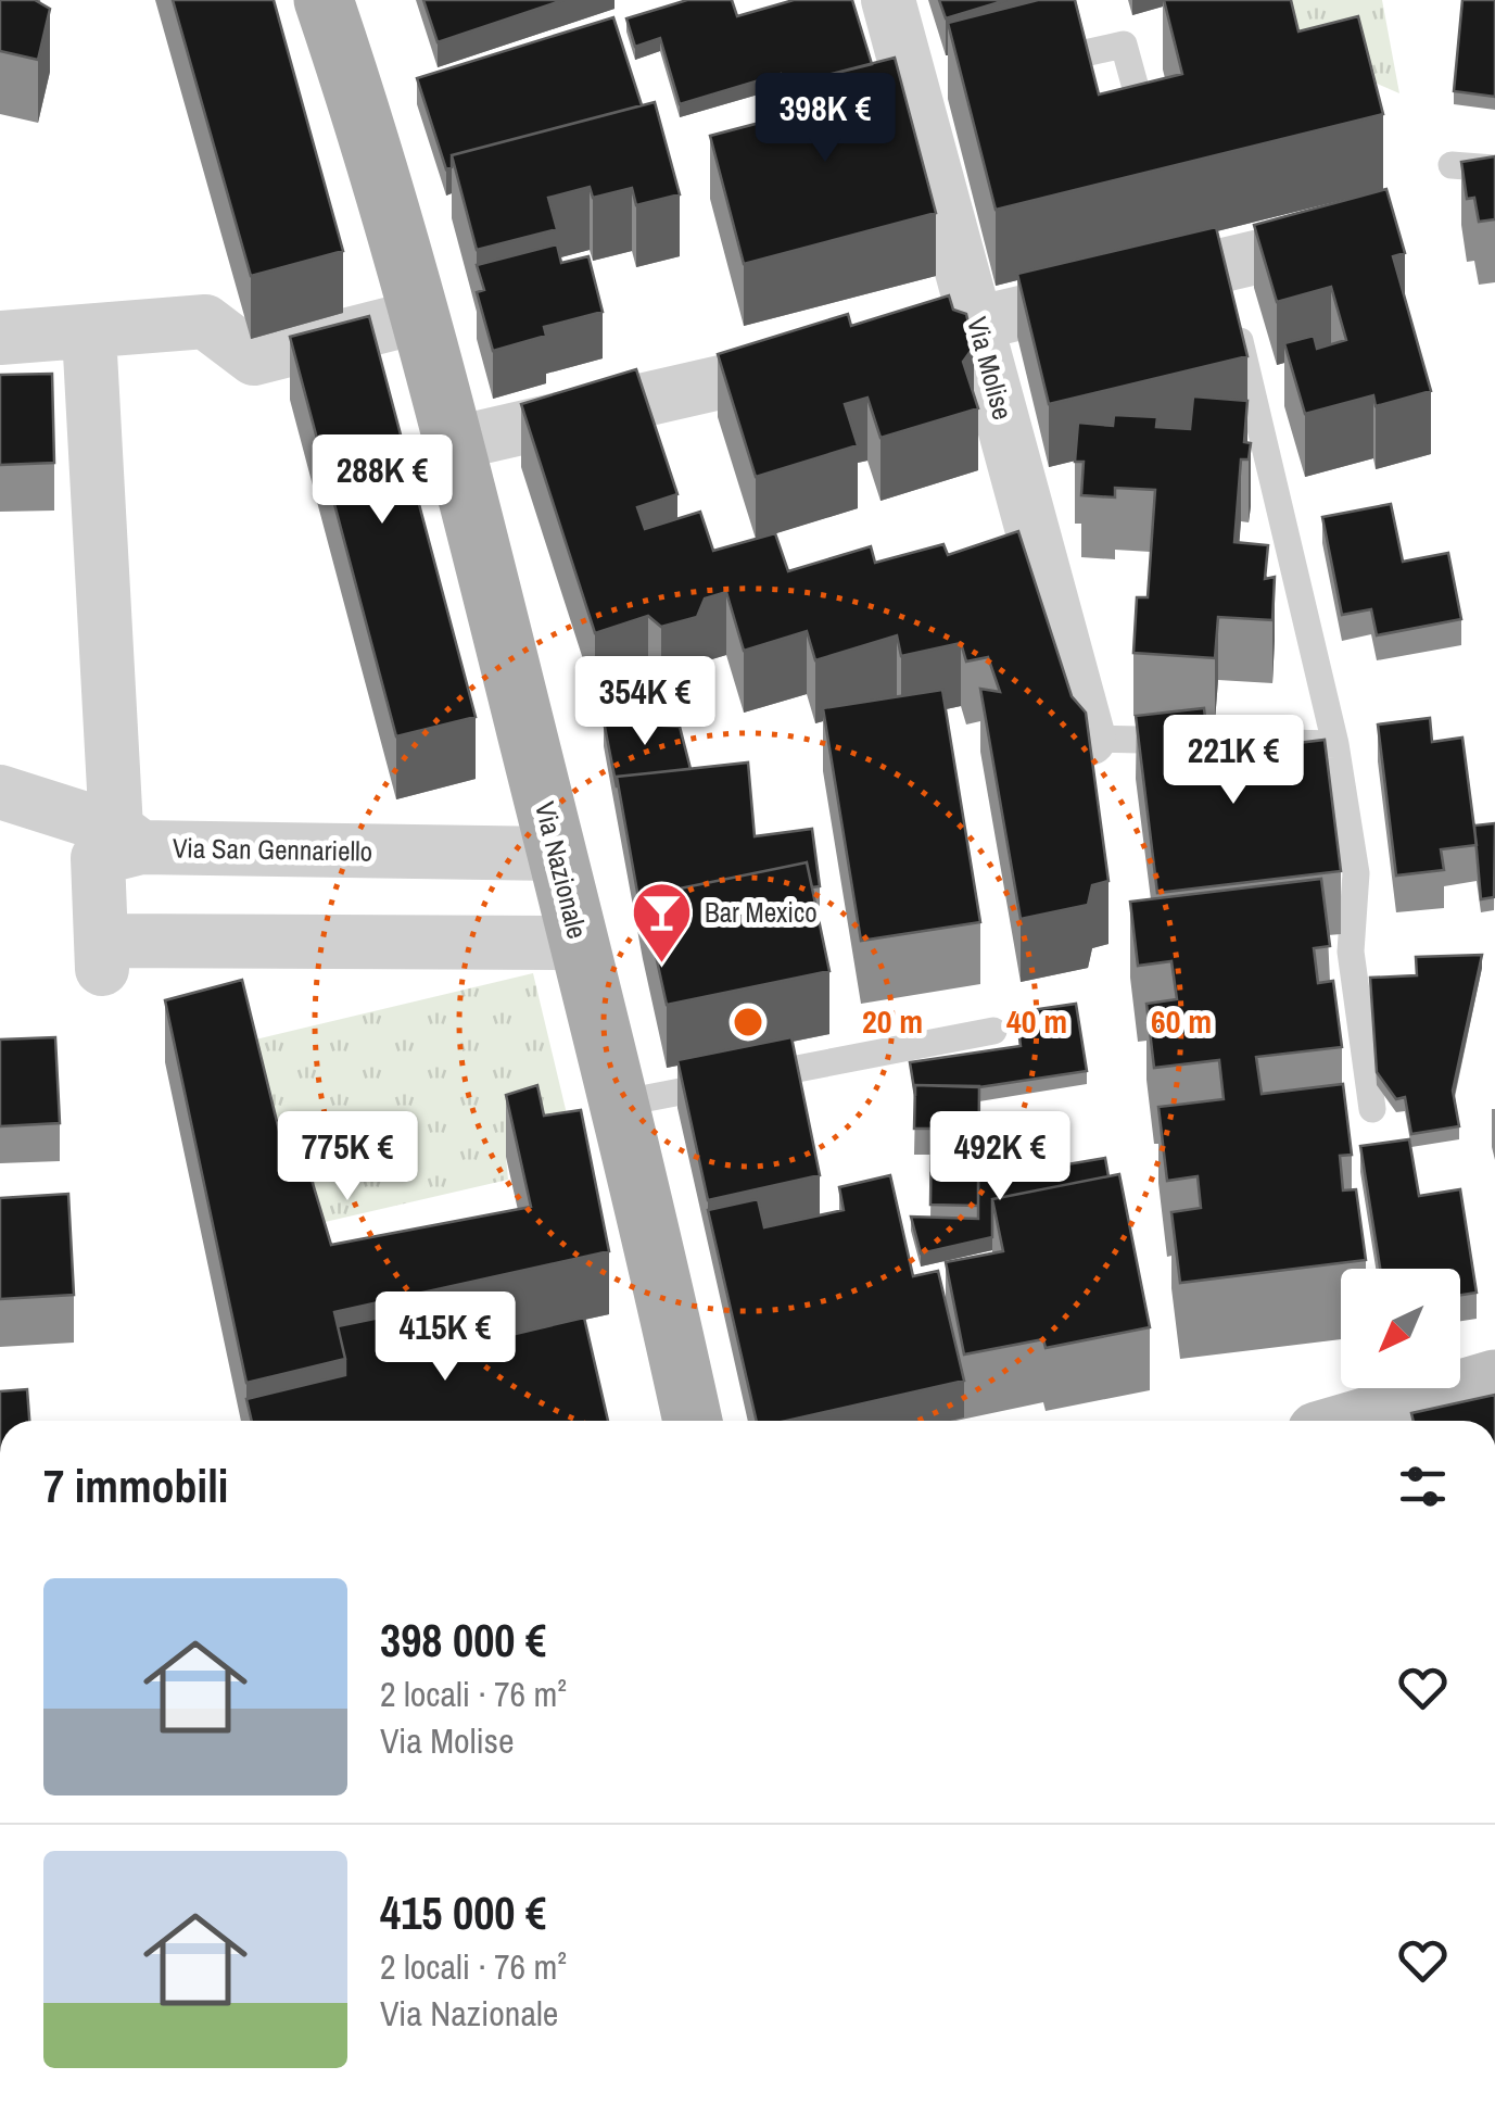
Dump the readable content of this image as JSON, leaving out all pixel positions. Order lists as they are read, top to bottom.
{
  "streets": {
    "main road": ["Via Nazionale"],
    "street": ["Via Molise", "Via San Gennariello"]
  },
  "crossings": [
    ["Via San Gennariello", "Via Nazionale"]
  ],
  "places": {
    "bar": ["Bar Mexico"]
  },
  "north": "bottom left",
  "page": {
    "price": [
      "398K €",
      "288K €",
      "354K €",
      "221K €",
      "775K €",
      "492K €",
      "415K €"
    ],
    "heading": "7 immobili",
    "list": [
      {
        "name": "398 000 €",
        "note": "2 locali · 76 m² · Via Molise"
      },
      {
        "name": "415 000 €",
        "note": "2 locali · 76 m² · Via Nazionale"
      }
    ]
  },
  "rings": ["20 m", "40 m", "60 m"]
}
